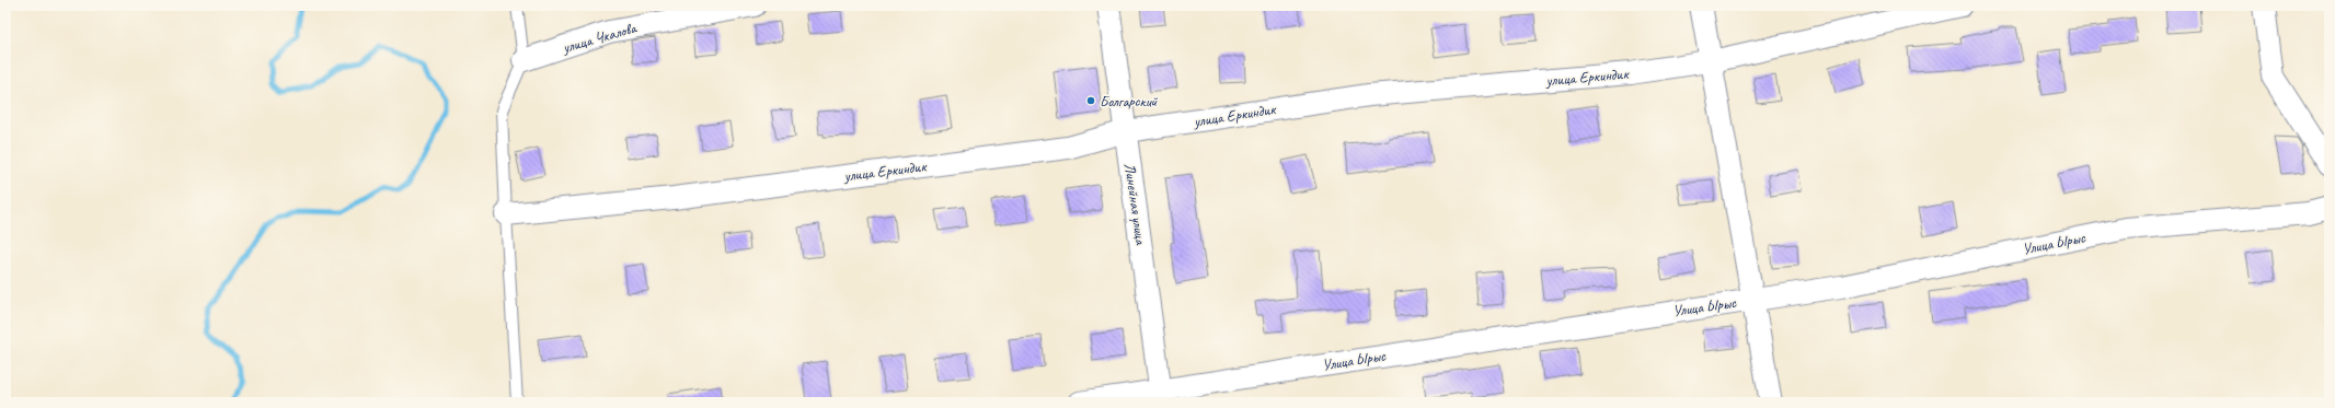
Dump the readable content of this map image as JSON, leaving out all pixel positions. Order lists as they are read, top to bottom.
{
  "streets": {
    "street": [
      "улица Чкалова",
      "улица Еркиндик",
      "Линейная улица",
      "Улица Ырыс"
    ]
  },
  "crossings": [
    ["улица Еркиндик", "Линейная улица"],
    ["Линейная улица", "Улица Ырыс"]
  ],
  "places": ["Болгарский"]
}
